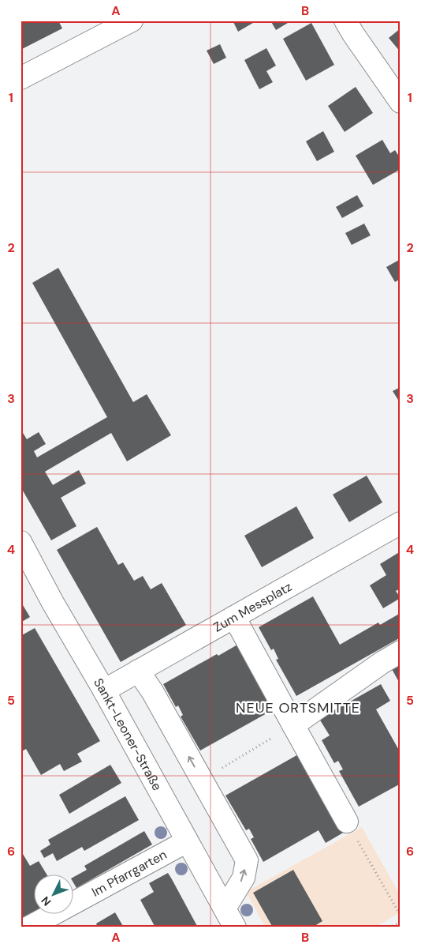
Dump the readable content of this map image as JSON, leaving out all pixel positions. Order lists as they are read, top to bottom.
{
  "streets": {
    "street": ["Zum Messplatz", "Sankt-Leoner-Straße", "Im Pfarrgarten"]
  },
  "crossings": [
    ["Zum Messplatz", "Sankt-Leoner-Straße"],
    ["Sankt-Leoner-Straße", "Im Pfarrgarten"]
  ],
  "districts": ["NEUE ORTSMITTE"],
  "north": "bottom left",
  "grid": {
    "columns": ["A", "B"],
    "rows": [
      "1",
      "2",
      "3",
      "4",
      "5",
      "6"
    ]
  }
}
